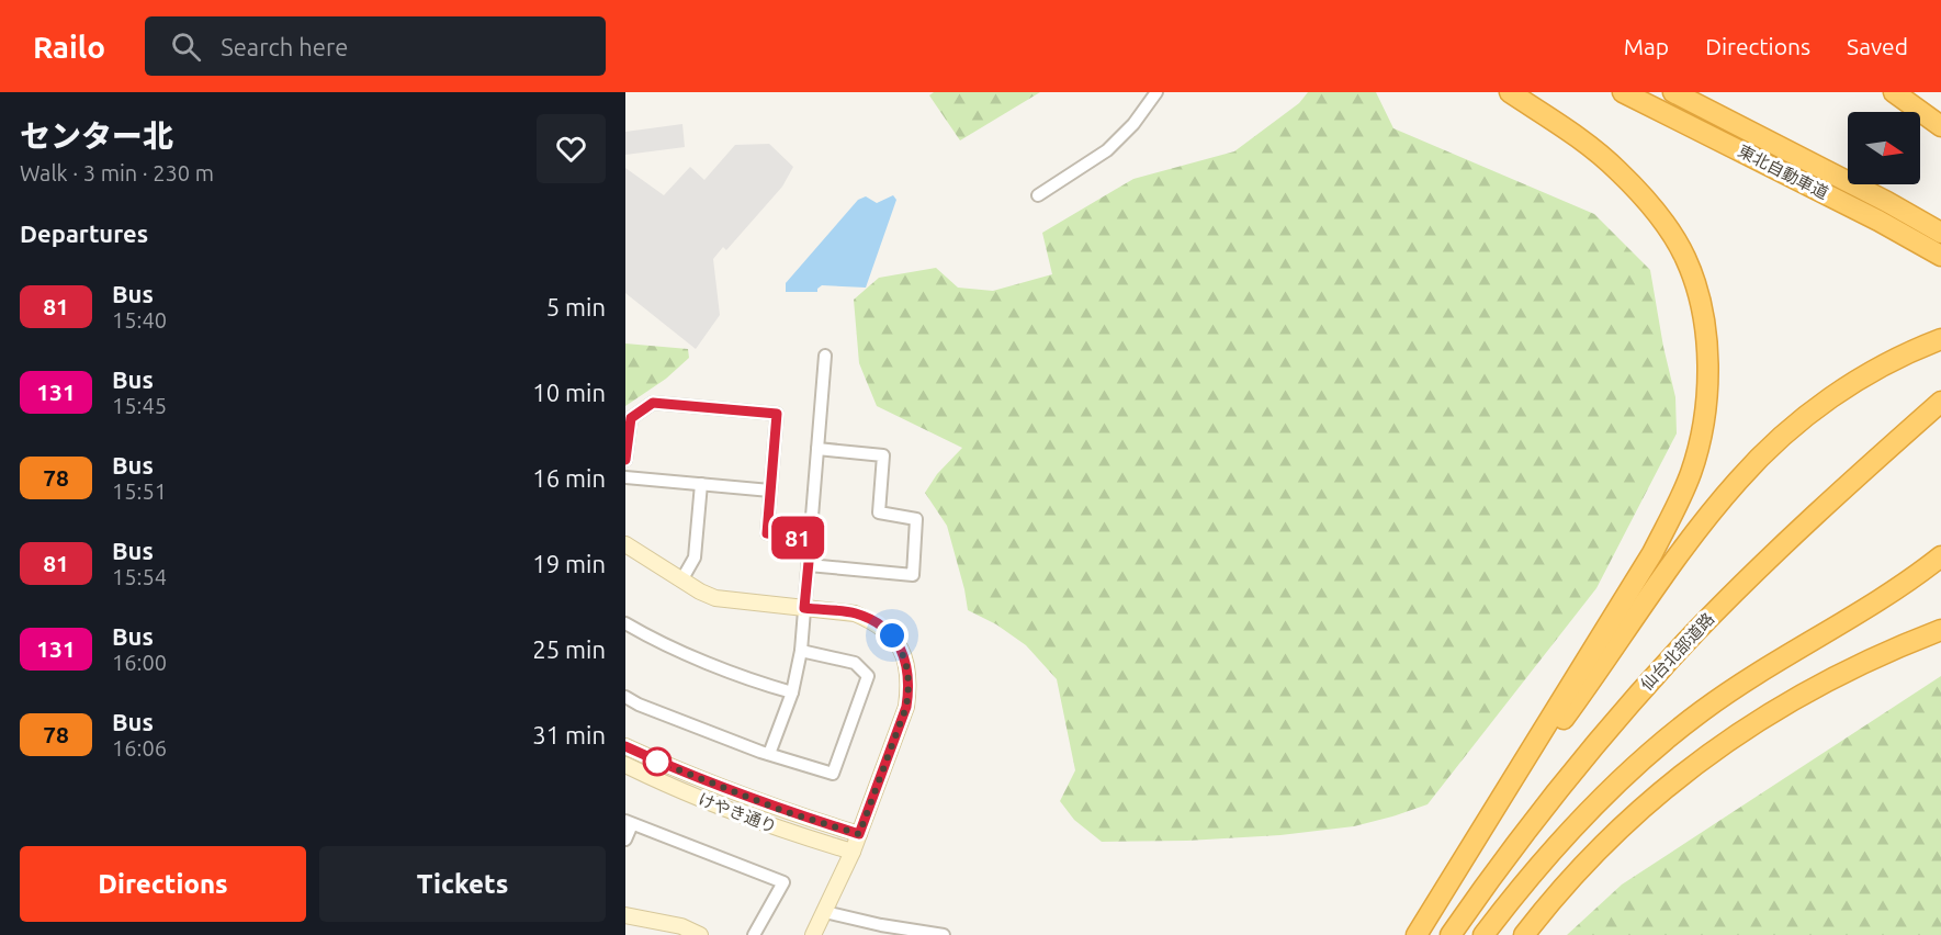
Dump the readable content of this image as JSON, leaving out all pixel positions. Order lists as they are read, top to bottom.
{
  "streets": {
    "highway": ["東北自動車道", "仙台北部道路"],
    "street": ["けやき通り"]
  },
  "lines": ["bus line 81"],
  "north": "right",
  "page": {
    "header": "Railo",
    "search": "Search here",
    "nav": ["Map", "Directions", "Saved"],
    "heading": [
      ["センター北", "Walk · 3 min · 230 m"],
      "Departures"
    ],
    "on_map": "81",
    "list": [
      {
        "mark": "81",
        "name": "Bus",
        "note": "15:40",
        "value": "5 min"
      },
      {
        "mark": "131",
        "name": "Bus",
        "note": "15:45",
        "value": "10 min"
      },
      {
        "mark": "78",
        "name": "Bus",
        "note": "15:51",
        "value": "16 min"
      },
      {
        "mark": "81",
        "name": "Bus",
        "note": "15:54",
        "value": "19 min"
      },
      {
        "mark": "131",
        "name": "Bus",
        "note": "16:00",
        "value": "25 min"
      },
      {
        "mark": "78",
        "name": "Bus",
        "note": "16:06",
        "value": "31 min"
      }
    ],
    "buttons": ["Directions", "Tickets"]
  }
}
